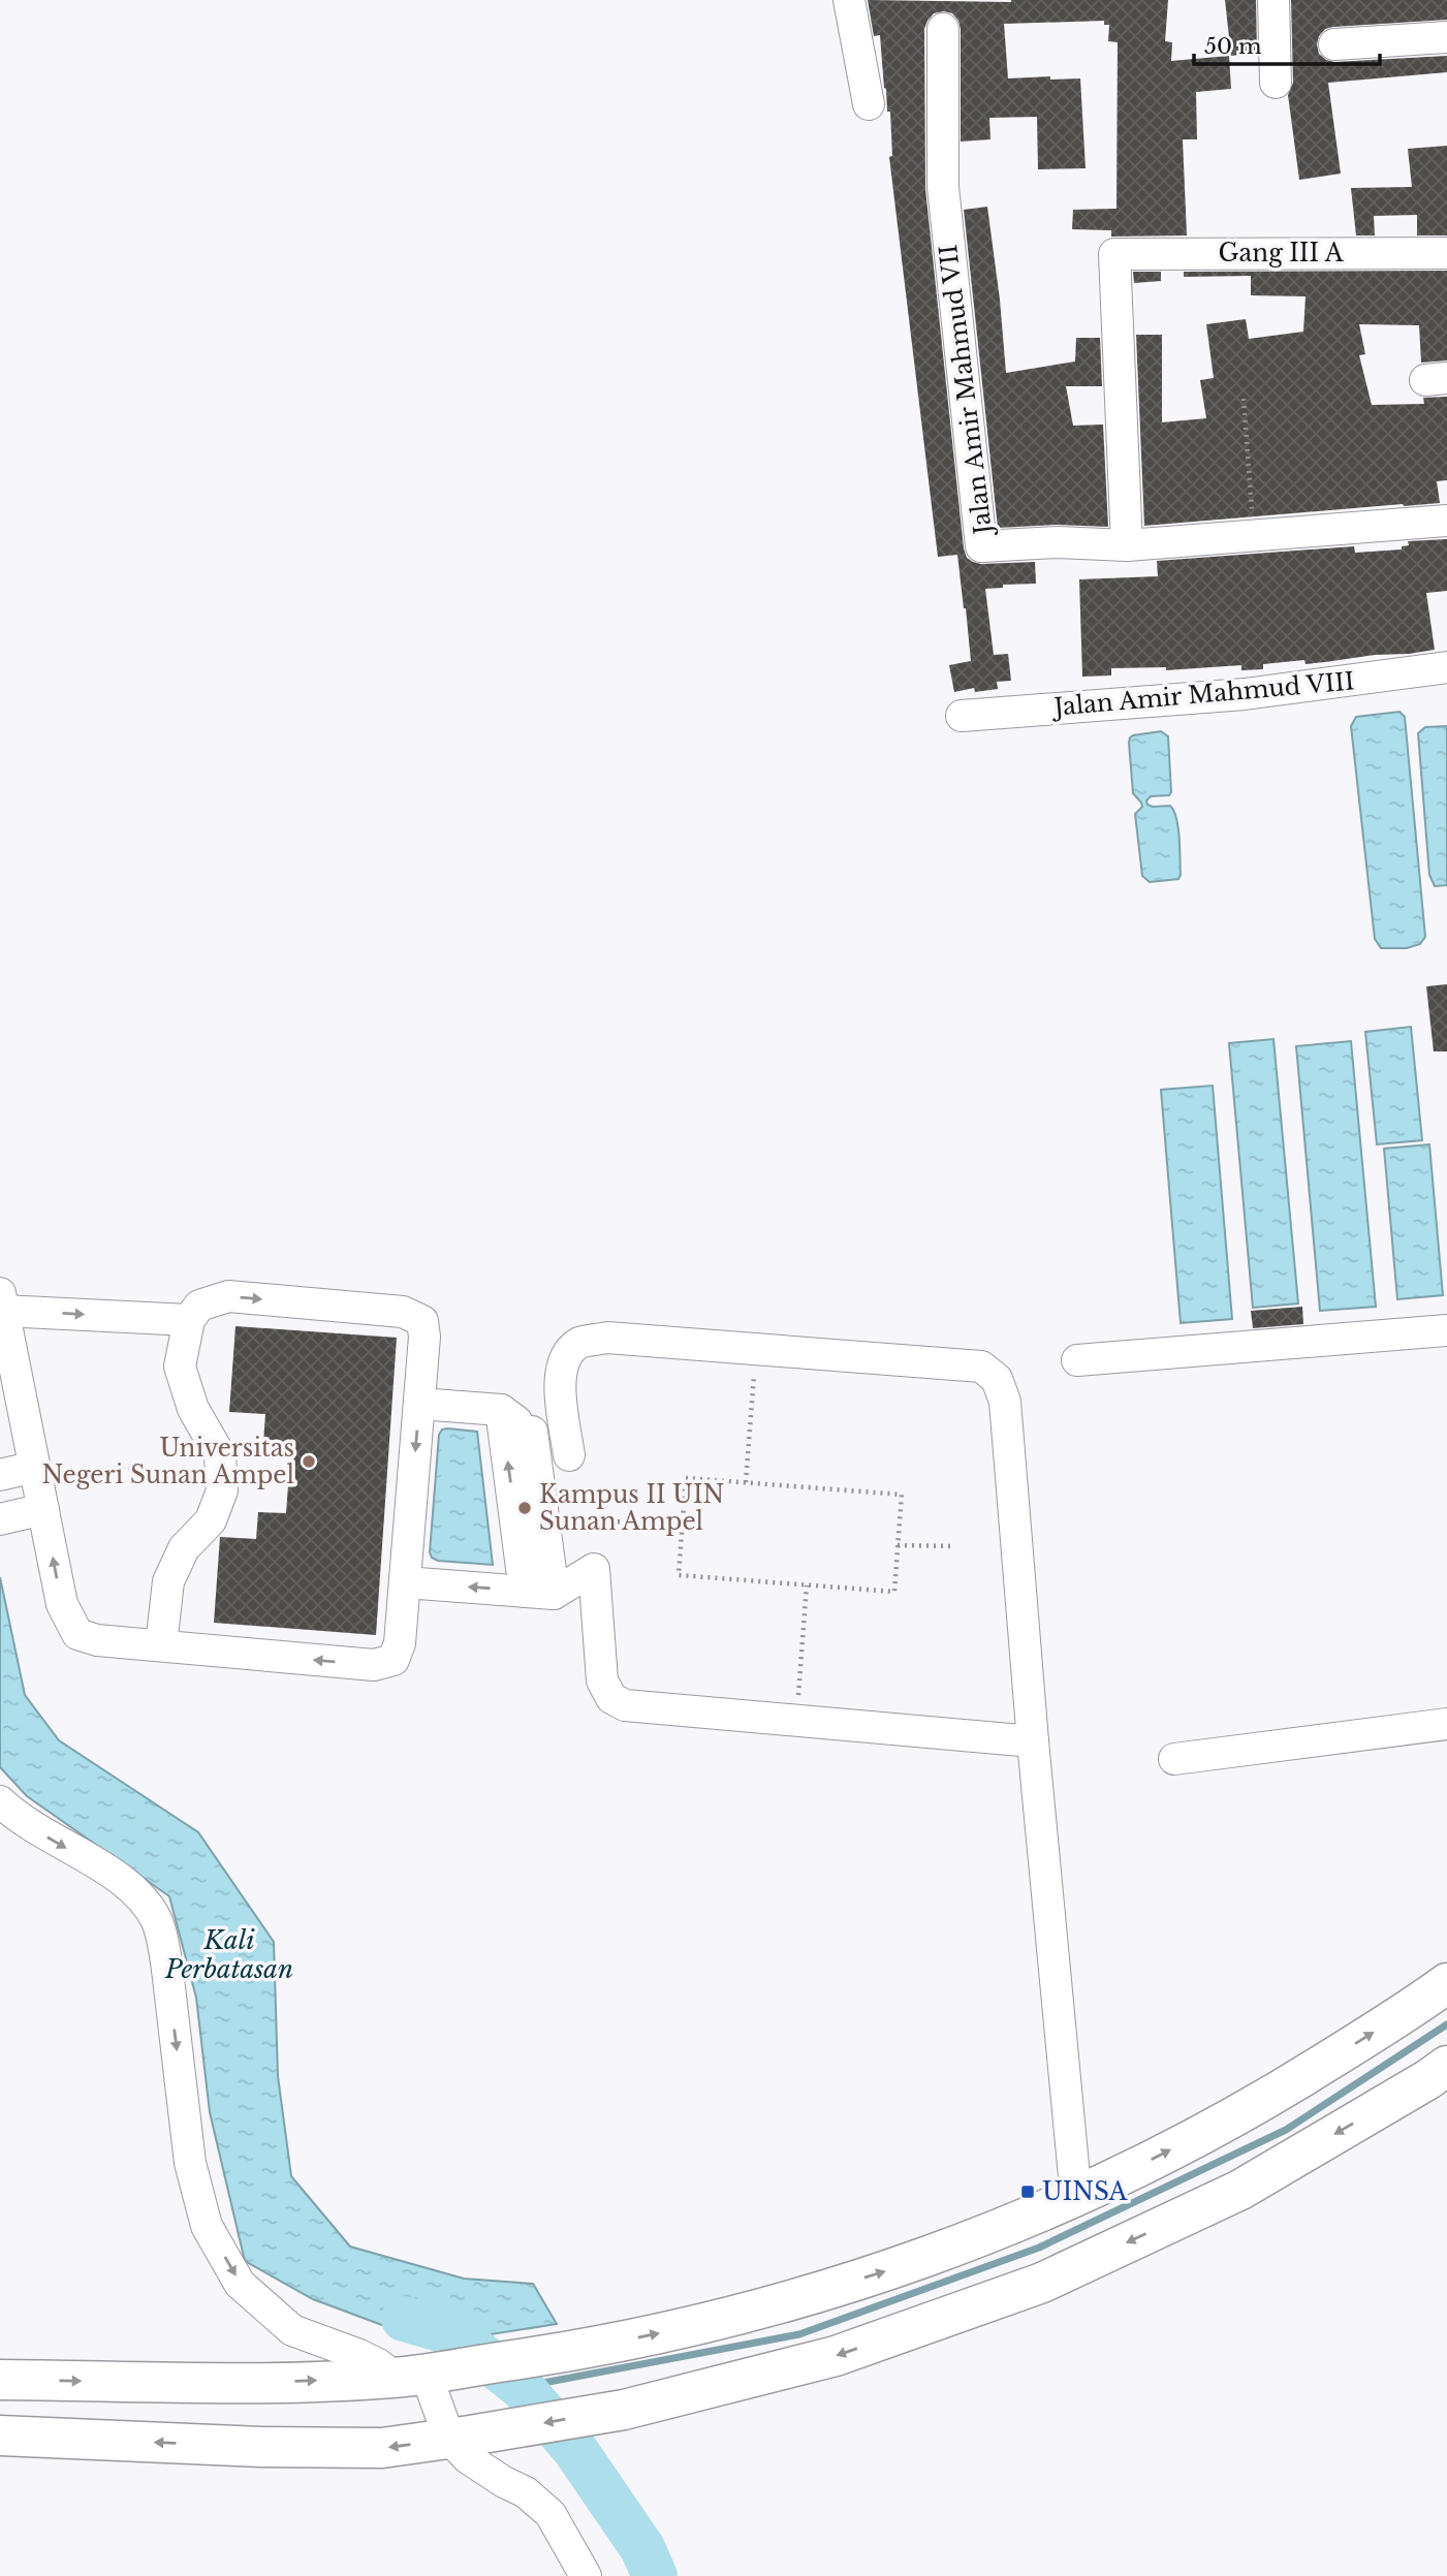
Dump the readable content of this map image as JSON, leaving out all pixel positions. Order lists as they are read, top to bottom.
{
  "streets": {
    "street": ["Gang III A", "Jalan Amir Mahmud VII", "Jalan Amir Mahmud VIII"]
  },
  "crossings": [
    ["Gang III A", "Jalan Amir Mahmud VII"]
  ],
  "water": ["Kali Perbatasan"],
  "places": {
    "other": ["Universitas Negeri Sunan Ampel", "Kampus II UIN Sunan Ampel"],
    "transit": ["UINSA"]
  },
  "scale_bar": "50 m"
}
